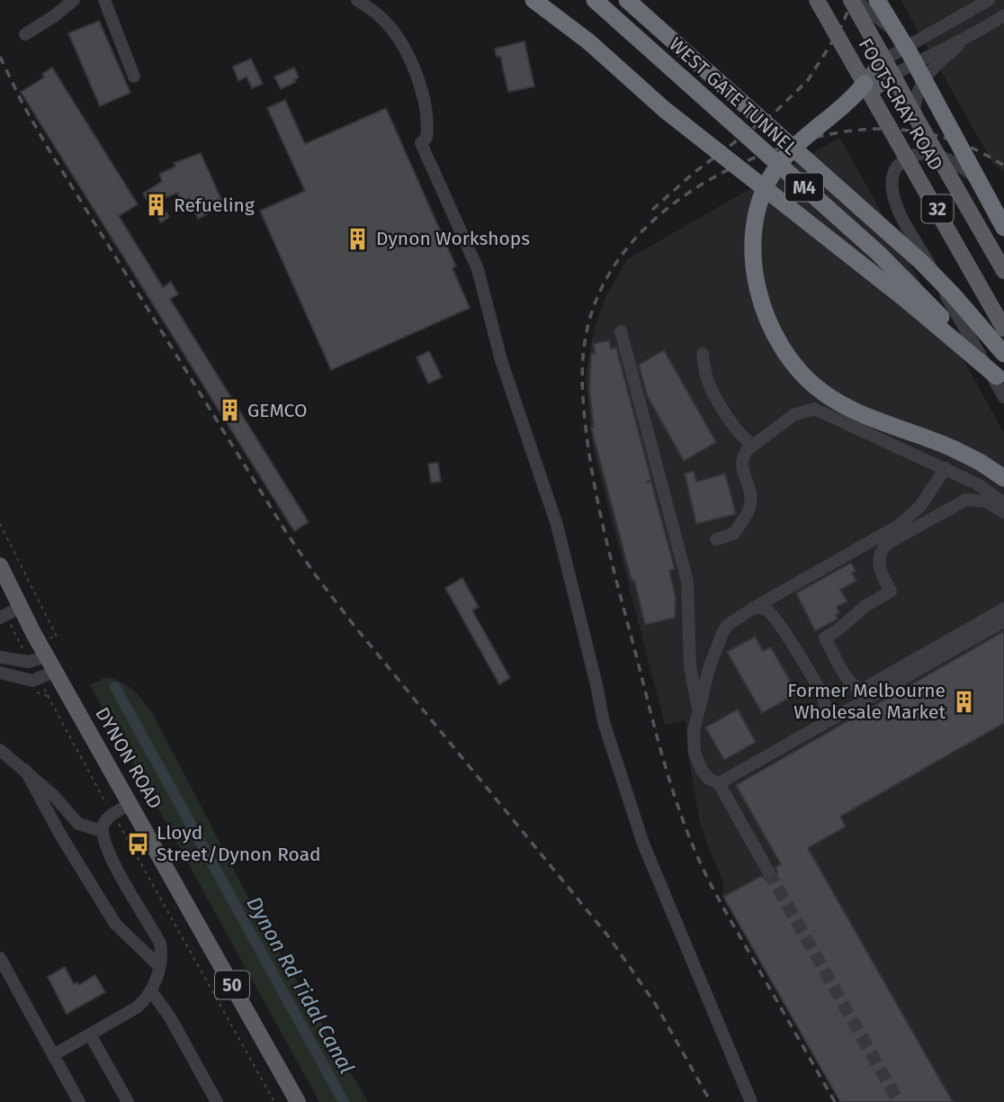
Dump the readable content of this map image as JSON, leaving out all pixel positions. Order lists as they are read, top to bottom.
{
  "streets": {
    "highway": ["WEST GATE TUNNEL", "M4"],
    "main road": [
      "FOOTSCRAY ROAD",
      "32",
      "DYNON ROAD",
      "50"
    ]
  },
  "water": ["Dynon Rd Tidal Canal"],
  "places": {
    "building": [
      "Refueling",
      "Dynon Workshops",
      "GEMCO",
      "Former Melbourne Wholesale Market"
    ],
    "bus stop": ["Lloyd Street/Dynon Road"]
  }
}
